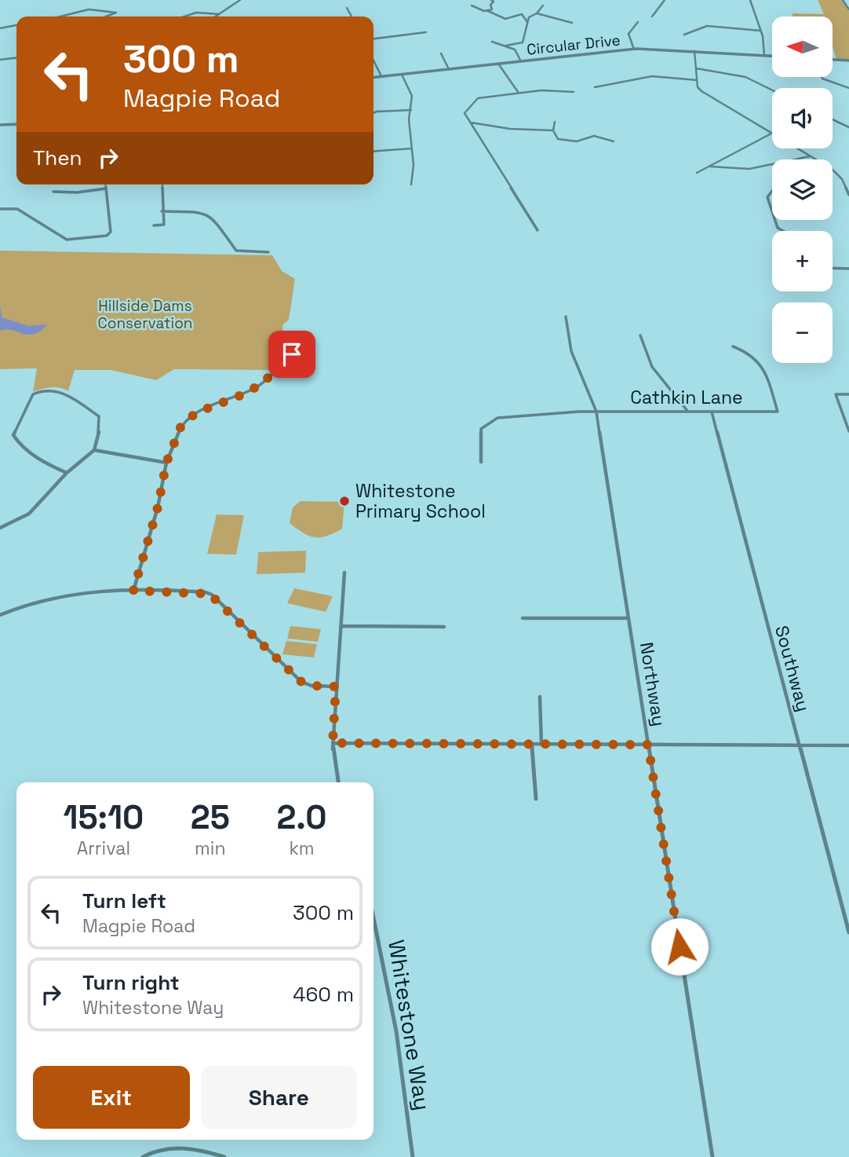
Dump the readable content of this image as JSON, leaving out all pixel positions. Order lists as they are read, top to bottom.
{
  "streets": {
    "street": [
      "Circular Drive",
      "Cathkin Lane",
      "Southway",
      "Northway",
      "Whitestone Way"
    ]
  },
  "crossings": [
    ["Cathkin Lane", "Southway"],
    ["Cathkin Lane", "Northway"]
  ],
  "parks": ["Hillside Dams Conservation"],
  "places": ["Whitestone Primary School"],
  "north": "left",
  "page": {
    "map_buttons": ["+", "−"],
    "turn": ["300 m", "Magpie Road"],
    "then": "Then",
    "eta": [
      "15:10",
      "Arrival",
      "25",
      "min",
      "2.0",
      "km"
    ],
    "list": [
      {
        "name": "Turn left",
        "note": "Magpie Road",
        "value": "300 m"
      },
      {
        "name": "Turn right",
        "note": "Whitestone Way",
        "value": "460 m"
      }
    ],
    "buttons": ["Exit", "Share"]
  }
}
